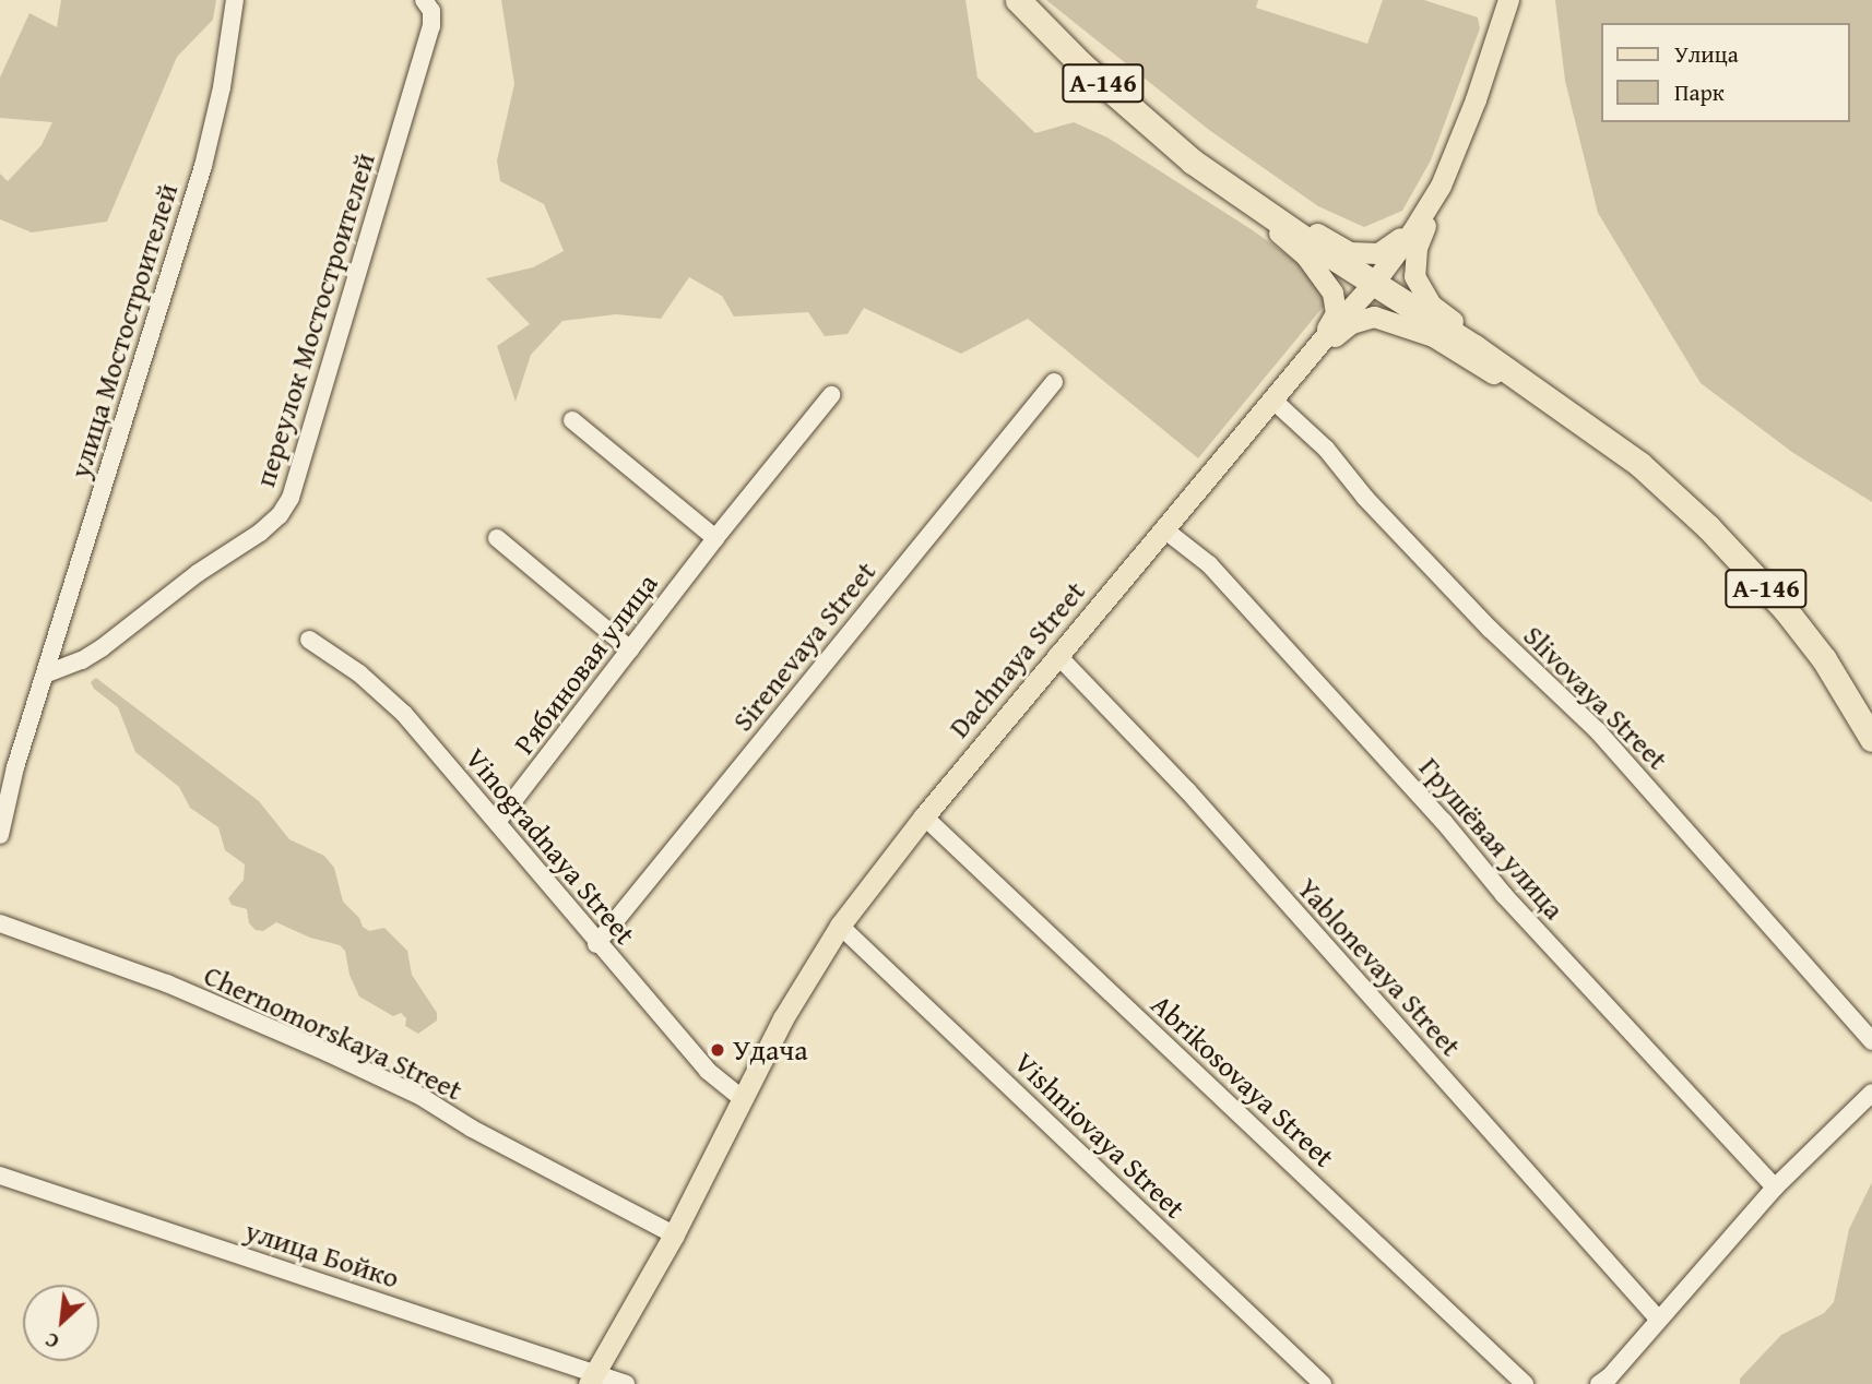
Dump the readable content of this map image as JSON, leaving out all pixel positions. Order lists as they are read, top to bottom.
{
  "streets": {
    "highway": ["А-146"],
    "main road": ["Dachnaya Street"],
    "street": [
      "переулок Мостостроителей",
      "улица Мостостроителей",
      "Sirenevaya Street",
      "Рябиновая улица",
      "Slivovaya Street",
      "Грушёвая улица",
      "Vinogradnaya Street",
      "Yablonevaya Street",
      "Chernomorskaya Street",
      "Abrikosovaya Street",
      "Vishniovaya Street",
      "улица Бойко"
    ]
  },
  "crossings": [
    ["А-146", "Dachnaya Street"],
    ["переулок Мостостроителей", "улица Мостостроителей"],
    ["Sirenevaya Street", "Vinogradnaya Street"],
    ["Dachnaya Street", "Slivovaya Street"],
    ["Dachnaya Street", "Грушёвая улица"],
    ["Dachnaya Street", "Vinogradnaya Street"],
    ["Dachnaya Street", "Yablonevaya Street"],
    ["Dachnaya Street", "Chernomorskaya Street"],
    ["Dachnaya Street", "Abrikosovaya Street"],
    ["Dachnaya Street", "Vishniovaya Street"],
    ["Dachnaya Street", "улица Бойко"],
    ["Рябиновая улица", "Vinogradnaya Street"]
  ],
  "places": ["Удача"],
  "legend": ["Улица", "Парк"],
  "north": "bottom left"
}
